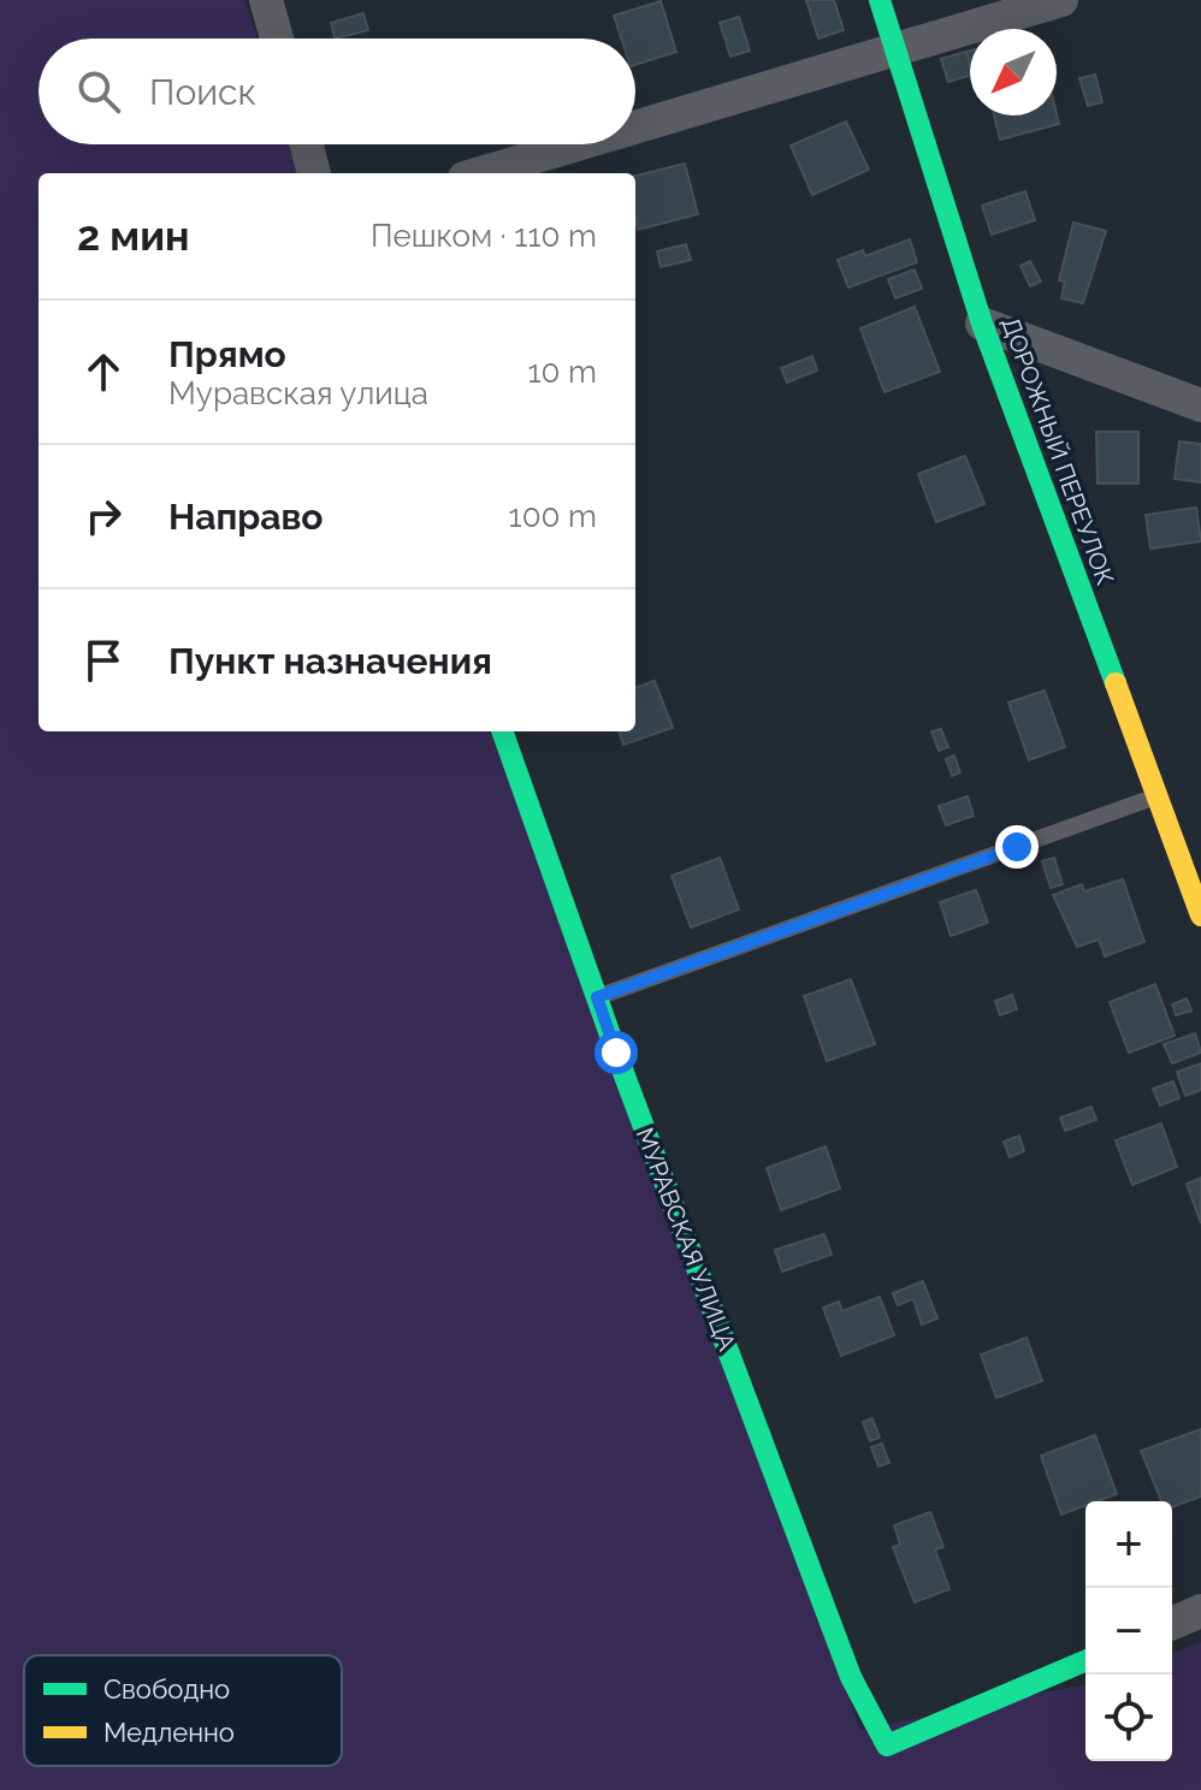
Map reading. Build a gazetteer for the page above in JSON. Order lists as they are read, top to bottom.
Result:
{
  "streets": {
    "street": ["ДОРОЖНЫЙ ПЕРЕУЛОК", "МУРАВСКАЯ УЛИЦА"]
  },
  "legend": ["Свободно", "Медленно"],
  "north": "bottom left",
  "page": {
    "search": "Поиск",
    "heading": ["2 мин", "Пешком · 110 m"],
    "list": [
      ["Прямо", "Муравская улица", "10 m"],
      ["Направо", "100 m"],
      "Пункт назначения"
    ],
    "map_buttons": ["+", "−"]
  }
}
